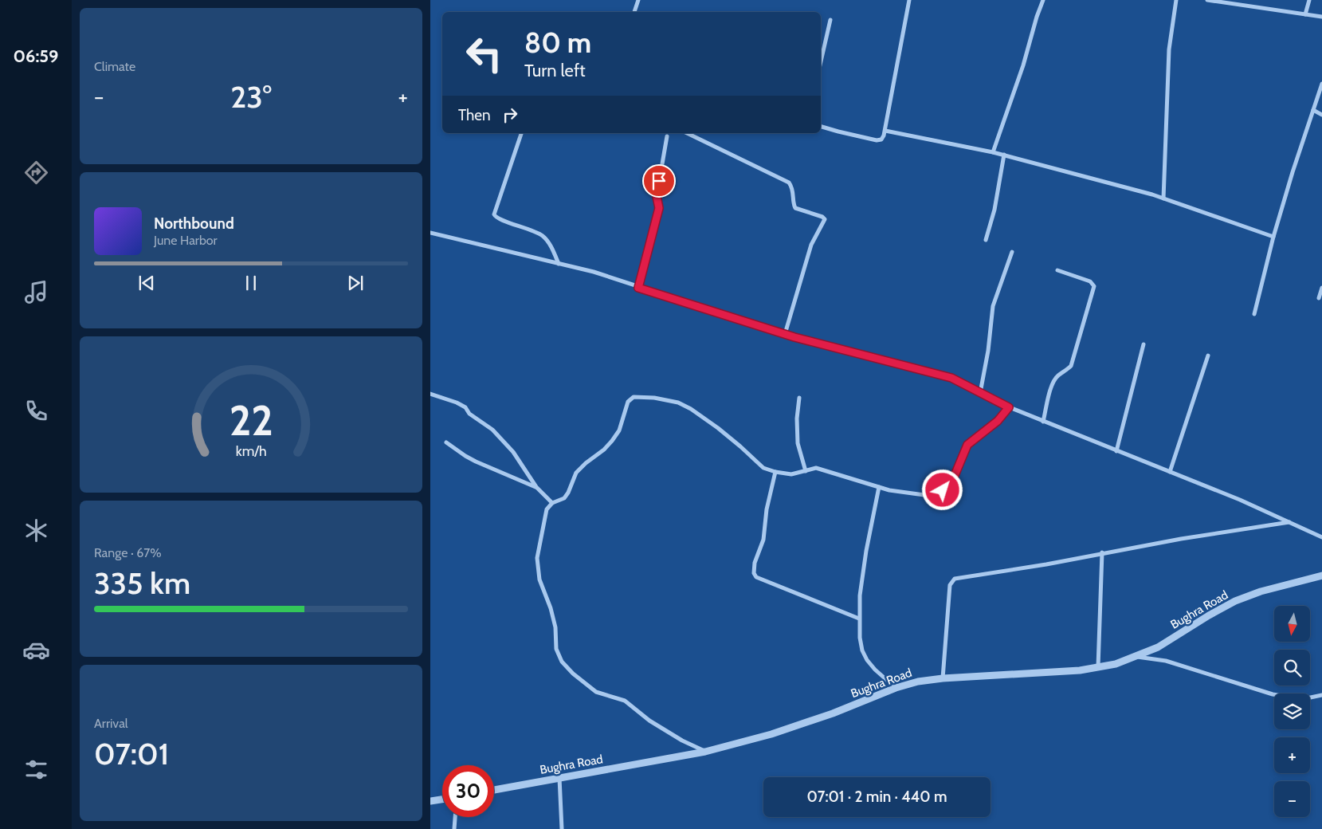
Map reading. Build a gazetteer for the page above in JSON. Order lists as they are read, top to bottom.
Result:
{
  "streets": {
    "street": ["Bughra Road"]
  },
  "north": "bottom",
  "page": {
    "tabs": "06:59",
    "tile": [
      "Climate",
      ["Range · 67%", "335 km"],
      ["Arrival", "07:01"]
    ],
    "turn": ["80 m", "Turn left"],
    "heat": ["−", "23°", "+"],
    "then": "Then",
    "song": ["Northbound", "June Harbor"],
    "map_buttons": ["+", "−"],
    "limit": "30",
    "trip": "07:01 · 2 min · 440 m",
    "gauge": ["22", "km/h"]
  }
}
